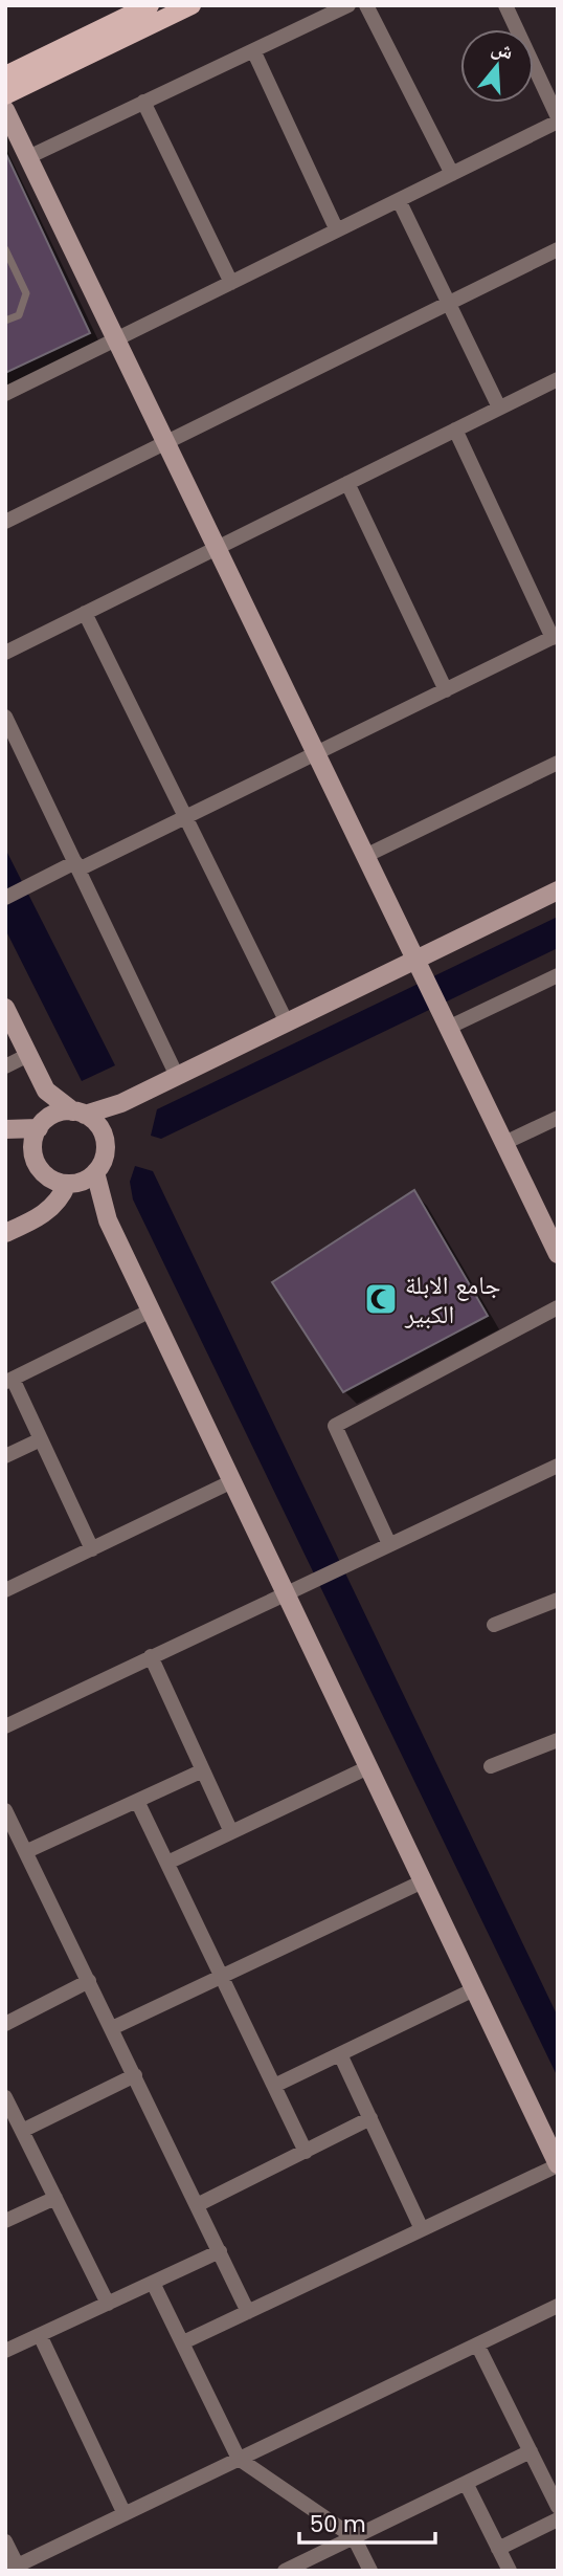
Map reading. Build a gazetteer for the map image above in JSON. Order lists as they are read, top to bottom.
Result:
{
  "places": {
    "mosque": ["جامع الابلة الكبير"]
  },
  "scale_bar": "50 m",
  "north": "top"
}
